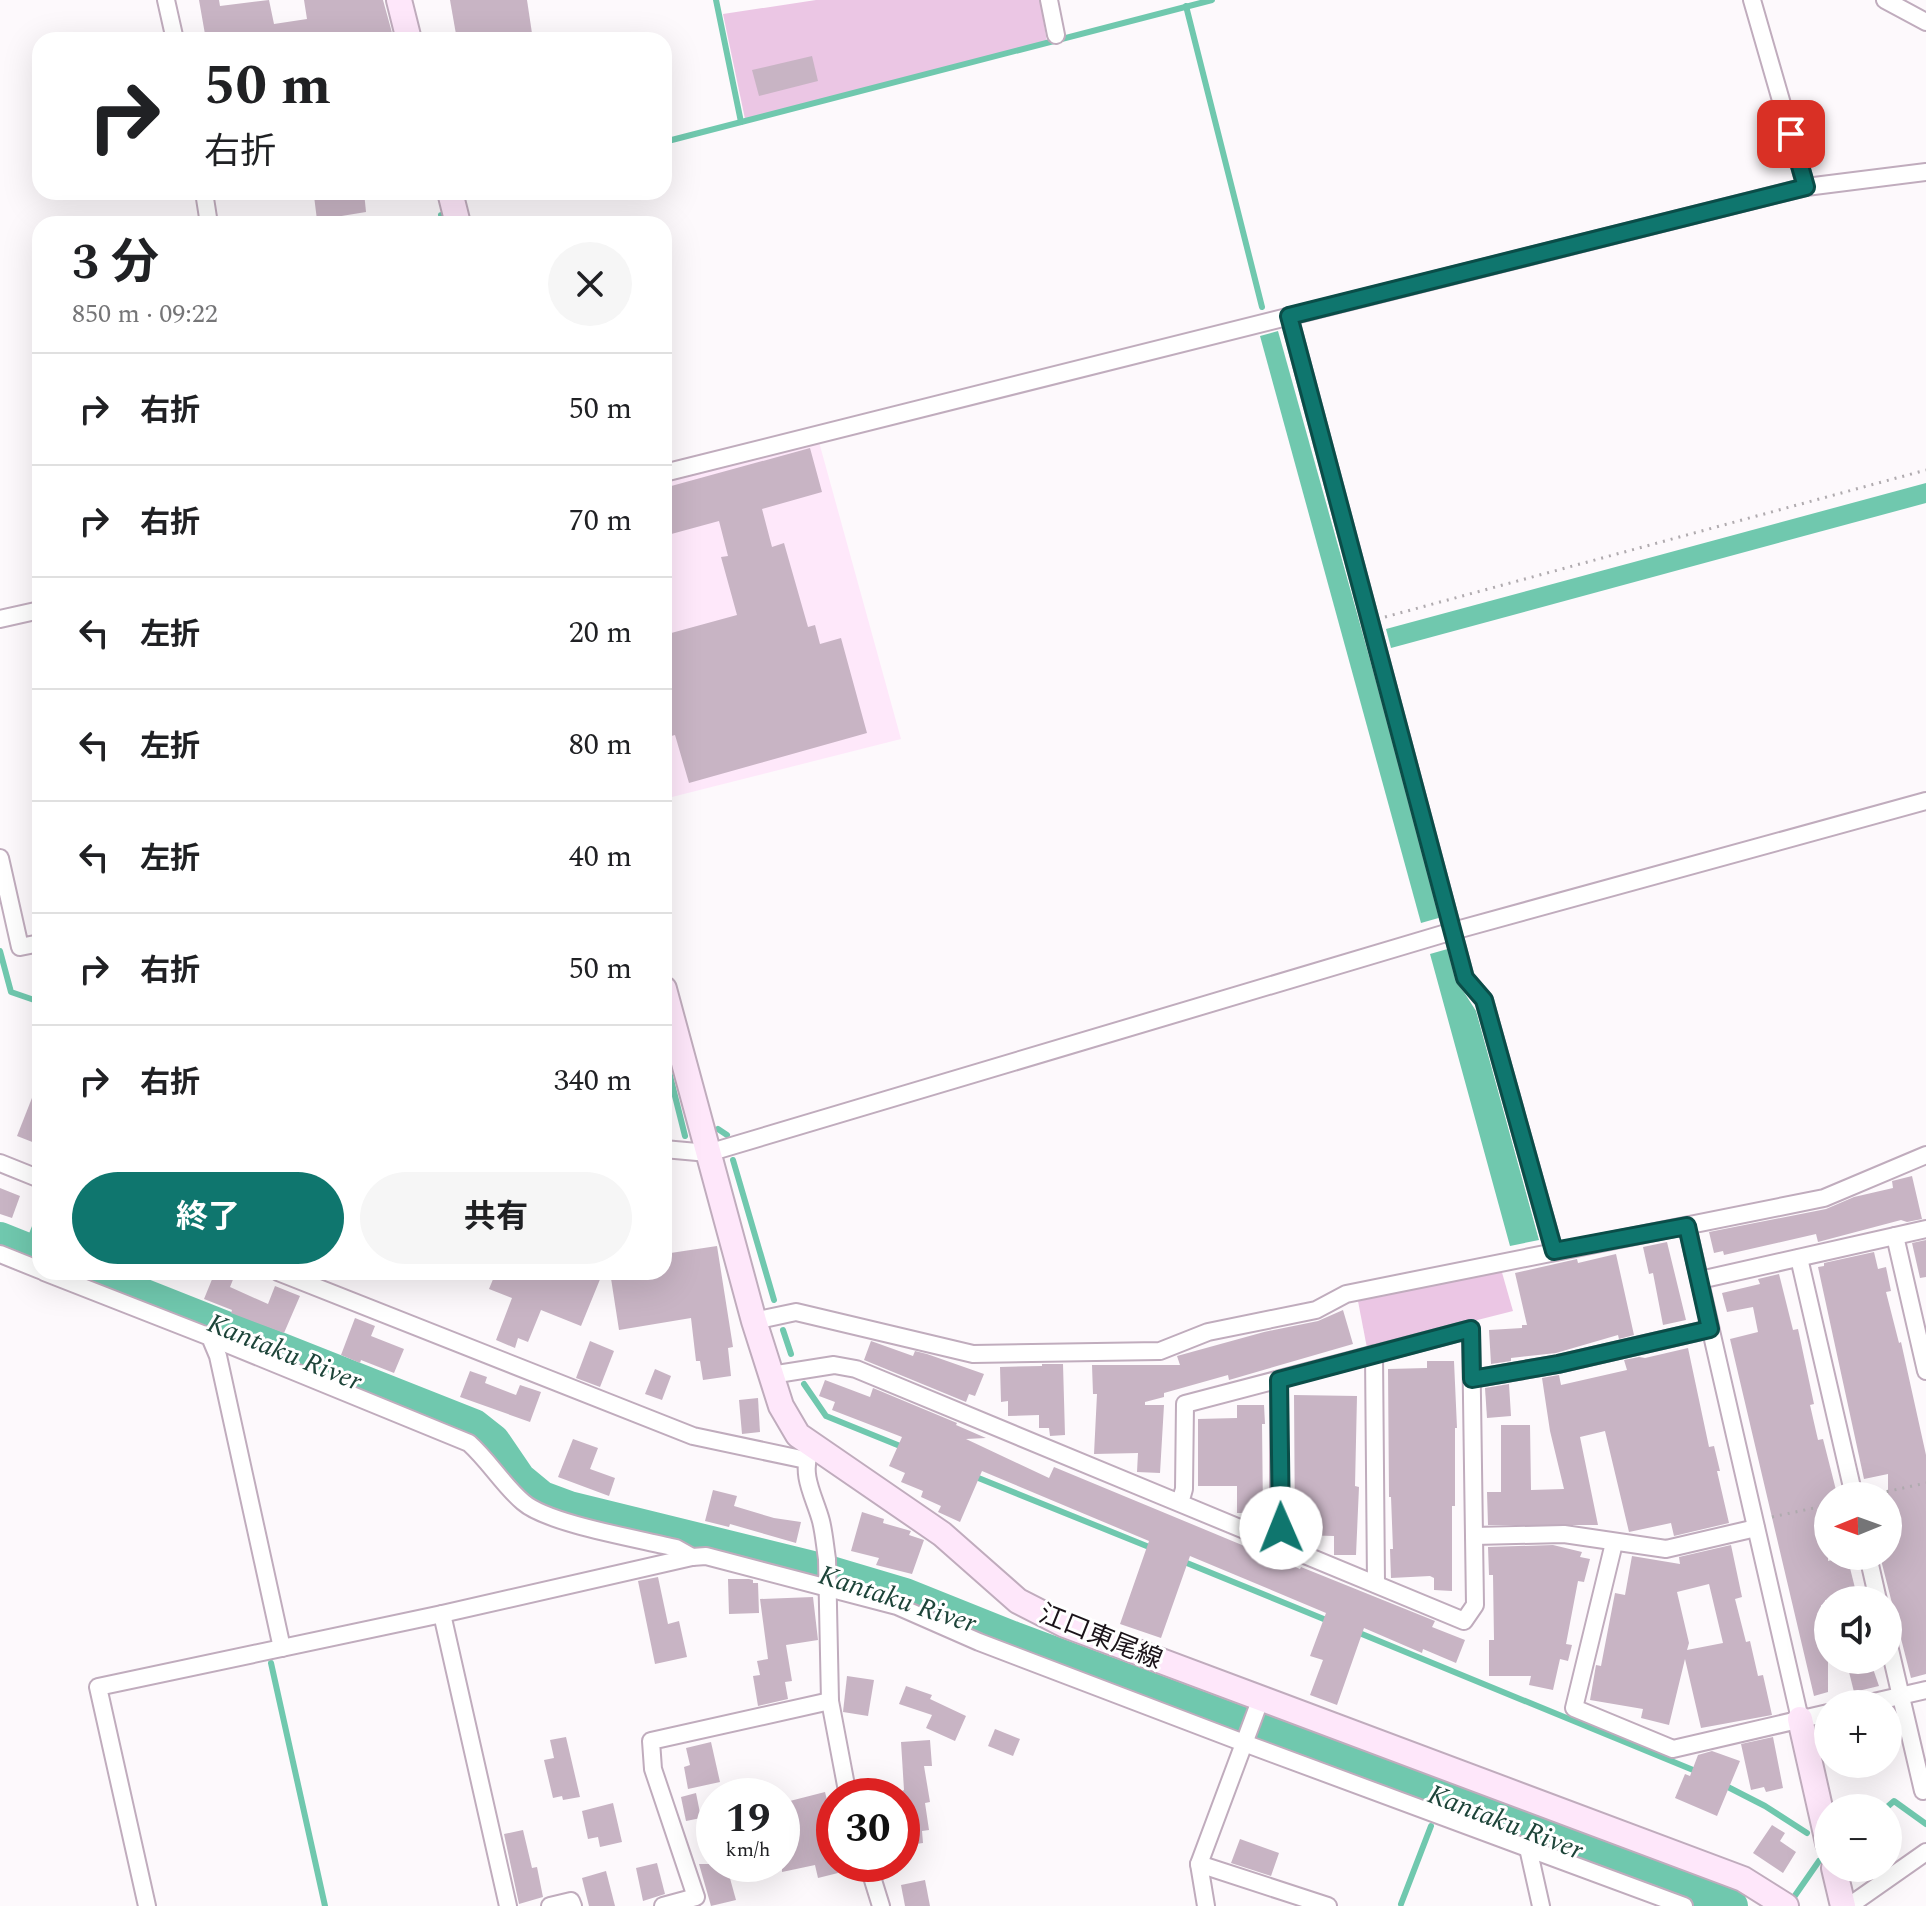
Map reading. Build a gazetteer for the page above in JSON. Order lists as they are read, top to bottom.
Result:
{
  "streets": {
    "main road": ["江口東尾線"]
  },
  "water": ["Kantaku River"],
  "north": "left",
  "page": {
    "turn": ["50 m", "右折"],
    "heading": ["3 分", "850 m · 09:22"],
    "list": [
      {
        "name": "右折",
        "value": "50 m"
      },
      {
        "name": "右折",
        "value": "70 m"
      },
      {
        "name": "左折",
        "value": "20 m"
      },
      {
        "name": "左折",
        "value": "80 m"
      },
      {
        "name": "左折",
        "value": "40 m"
      },
      {
        "name": "右折",
        "value": "50 m"
      },
      {
        "name": "右折",
        "value": "340 m"
      }
    ],
    "buttons": ["終了", "共有"],
    "map_buttons": ["+", "−"],
    "speed": "19 km/h",
    "limit": "30"
  }
}
